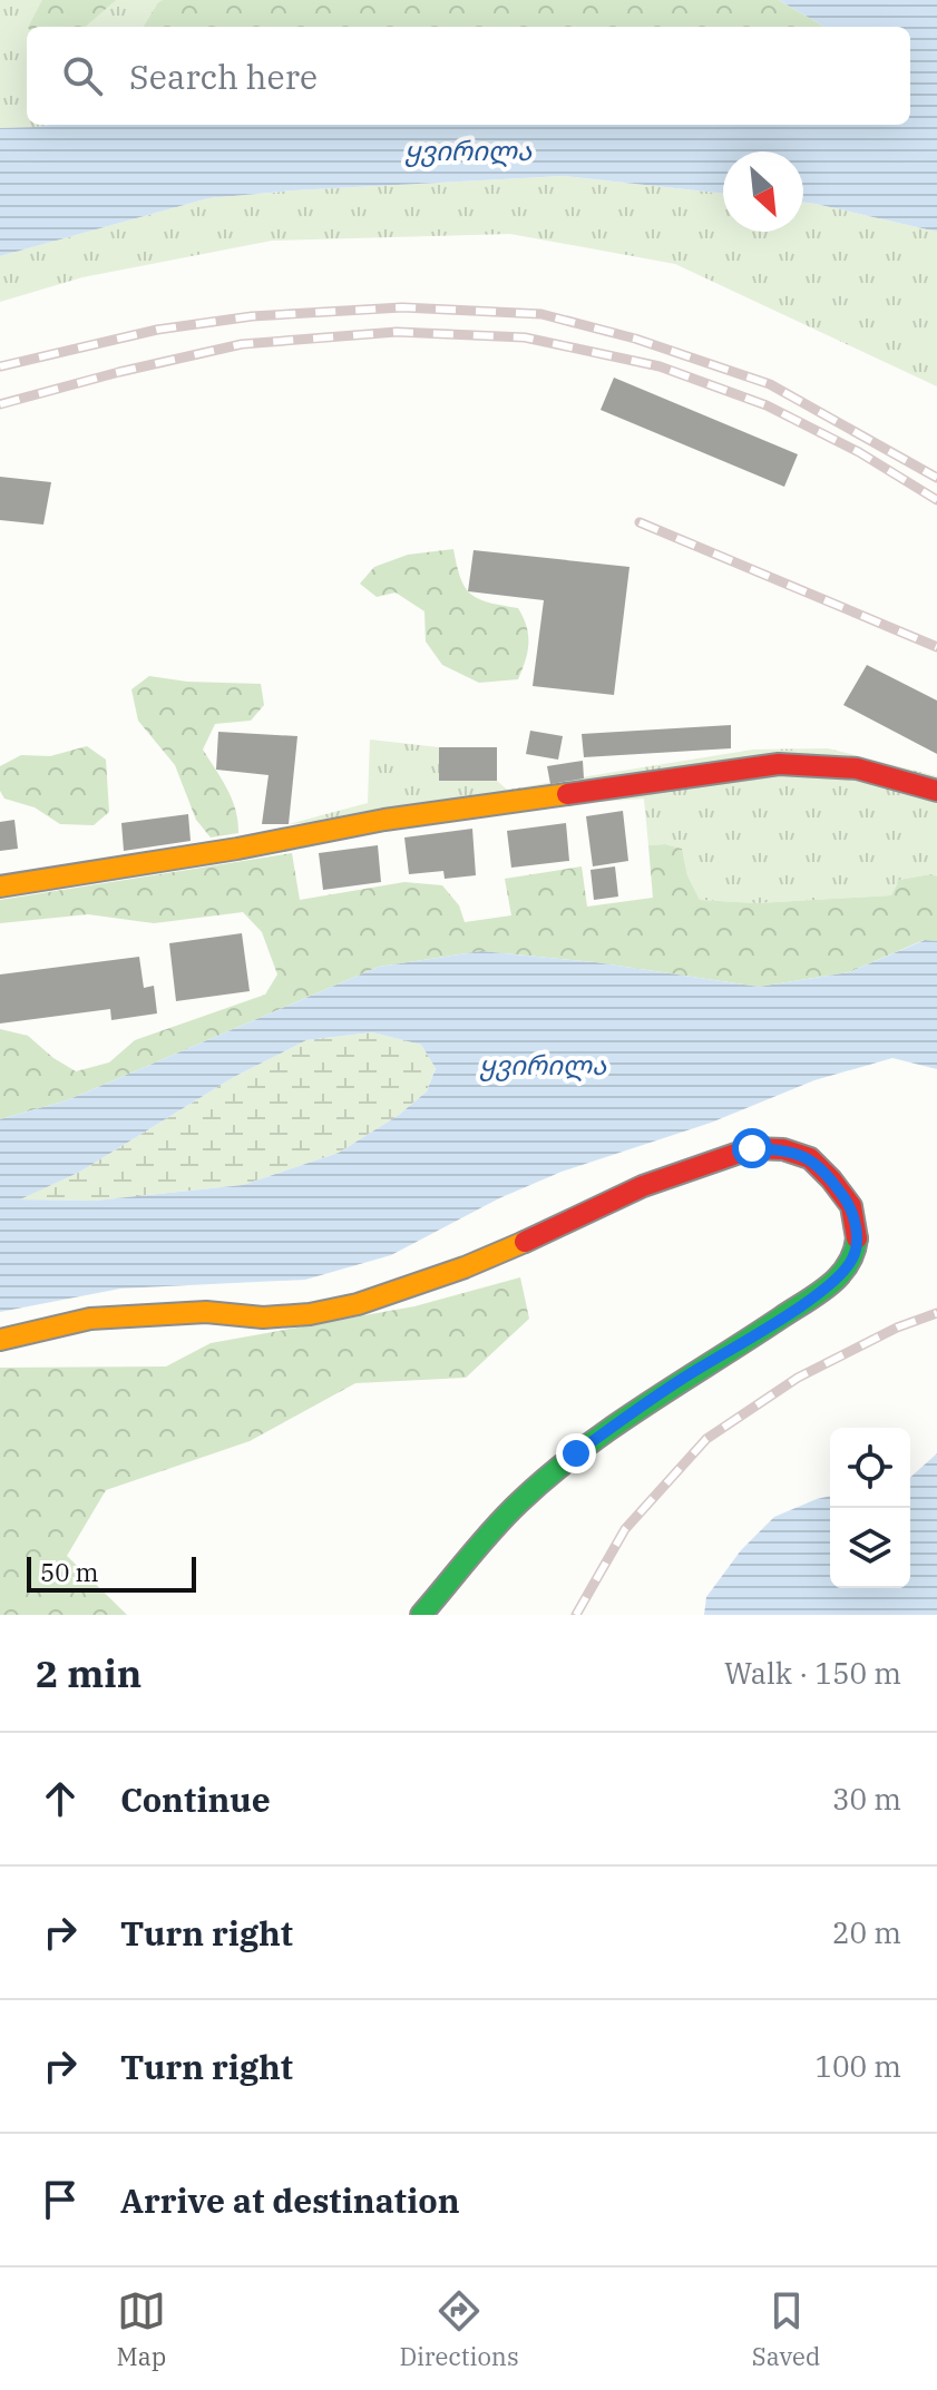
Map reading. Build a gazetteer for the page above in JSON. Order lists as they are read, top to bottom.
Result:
{
  "water": ["ყვირილა"],
  "scale_bar": "50 m",
  "north": "bottom right",
  "page": {
    "search": "Search here",
    "scale": "50 m",
    "heading": ["2 min", "Walk · 150 m"],
    "list": [
      ["Continue", "30 m"],
      ["Turn right", "20 m"],
      ["Turn right", "100 m"],
      "Arrive at destination"
    ],
    "nav": ["Map", "Directions", "Saved"]
  }
}
